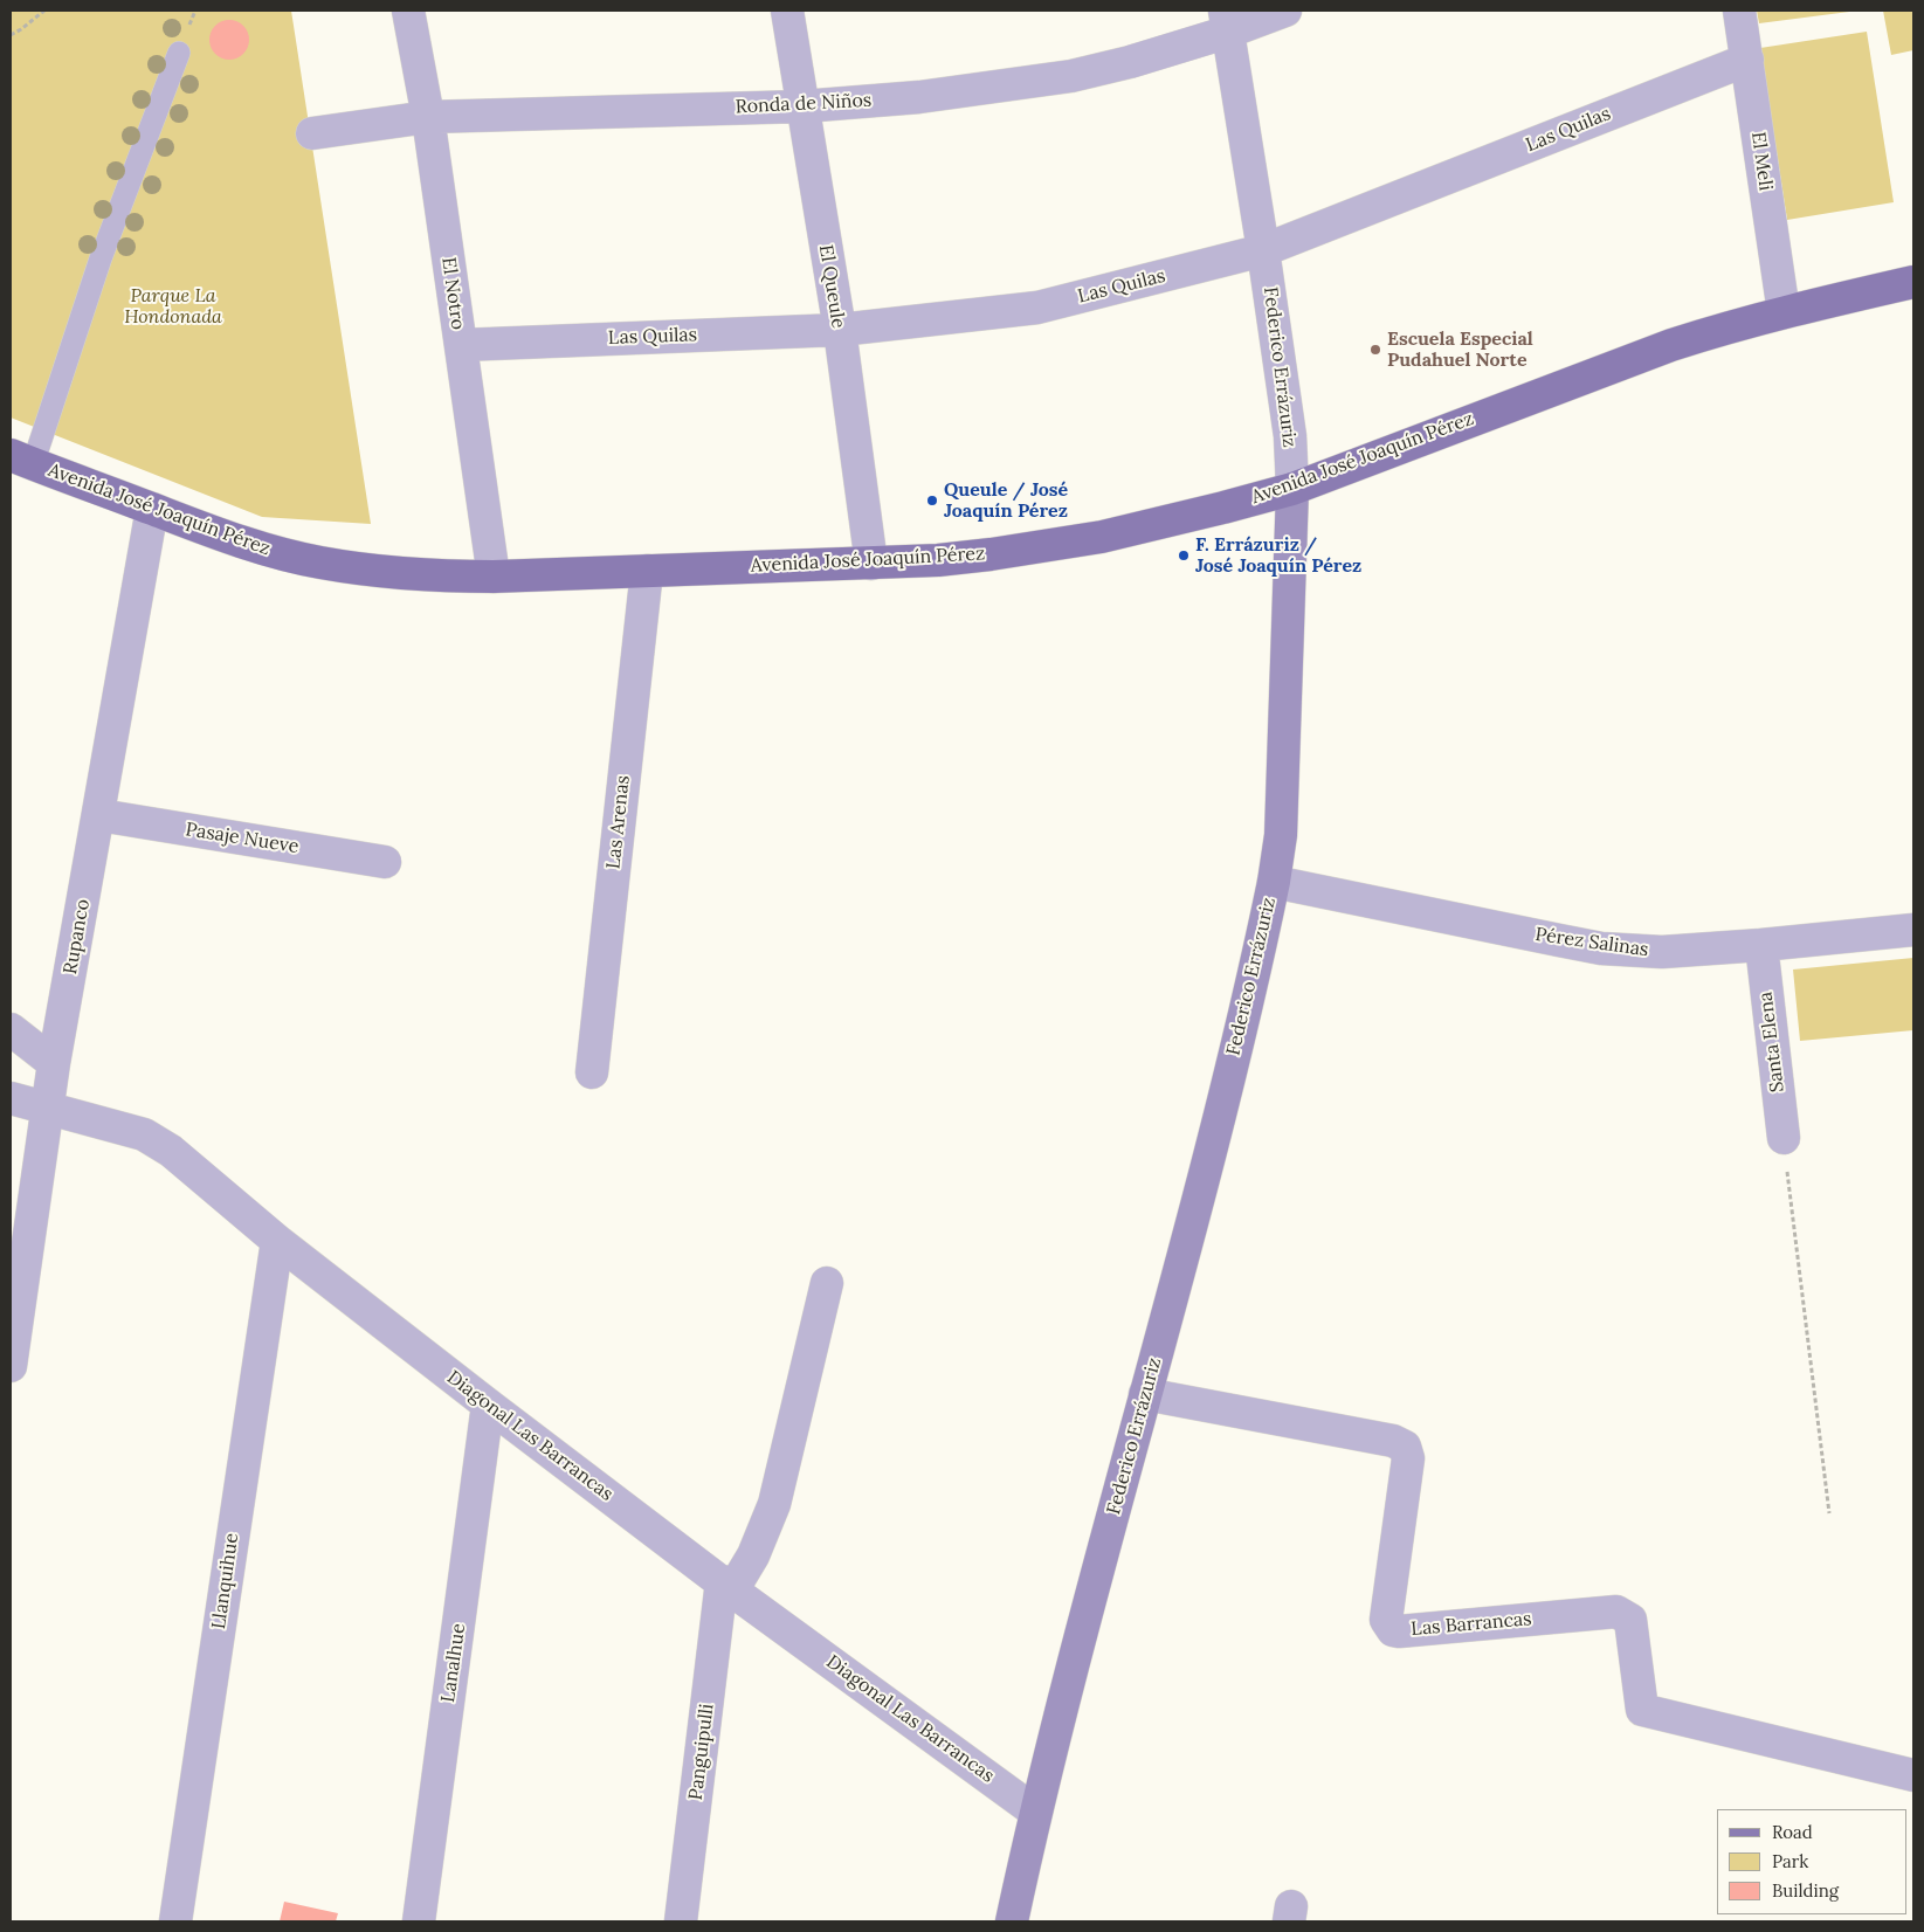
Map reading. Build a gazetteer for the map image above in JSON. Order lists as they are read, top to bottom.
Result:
{
  "streets": {
    "main road": ["Avenida José Joaquín Pérez"],
    "street": [
      "Ronda de Niños",
      "Las Quilas",
      "El Meli",
      "El Queule",
      "El Notro",
      "Federico Errázuriz",
      "Las Arenas",
      "Pasaje Nueve",
      "Rupanco",
      "Pérez Salinas",
      "Santa Elena",
      "Diagonal Las Barrancas",
      "Llanquihue",
      "Las Barrancas",
      "Lanalhue",
      "Panguipulli"
    ]
  },
  "crossings": [
    ["Ronda de Niños", "El Queule"],
    ["Ronda de Niños", "El Notro"],
    ["Ronda de Niños", "Federico Errázuriz"],
    ["Las Quilas", "El Meli"],
    ["Las Quilas", "El Queule"],
    ["Las Quilas", "El Notro"],
    ["Las Quilas", "Federico Errázuriz"],
    ["El Meli", "Avenida José Joaquín Pérez"],
    ["El Queule", "Avenida José Joaquín Pérez"],
    ["El Notro", "Avenida José Joaquín Pérez"],
    ["Federico Errázuriz", "Avenida José Joaquín Pérez"],
    ["Federico Errázuriz", "Pérez Salinas"],
    ["Federico Errázuriz", "Diagonal Las Barrancas"],
    ["Federico Errázuriz", "Las Barrancas"],
    ["Avenida José Joaquín Pérez", "Las Arenas"],
    ["Avenida José Joaquín Pérez", "Rupanco"],
    ["Pasaje Nueve", "Rupanco"],
    ["Rupanco", "Diagonal Las Barrancas"],
    ["Pérez Salinas", "Santa Elena"],
    ["Diagonal Las Barrancas", "Llanquihue"],
    ["Diagonal Las Barrancas", "Lanalhue"],
    ["Diagonal Las Barrancas", "Panguipulli"]
  ],
  "parks": ["Parque La Hondonada"],
  "places": ["Escuela Especial Pudahuel Norte", "Queule / José Joaquín Pérez", "F. Errázuriz / José Joaquín Pérez"],
  "legend": ["Road", "Park", "Building"]
}
